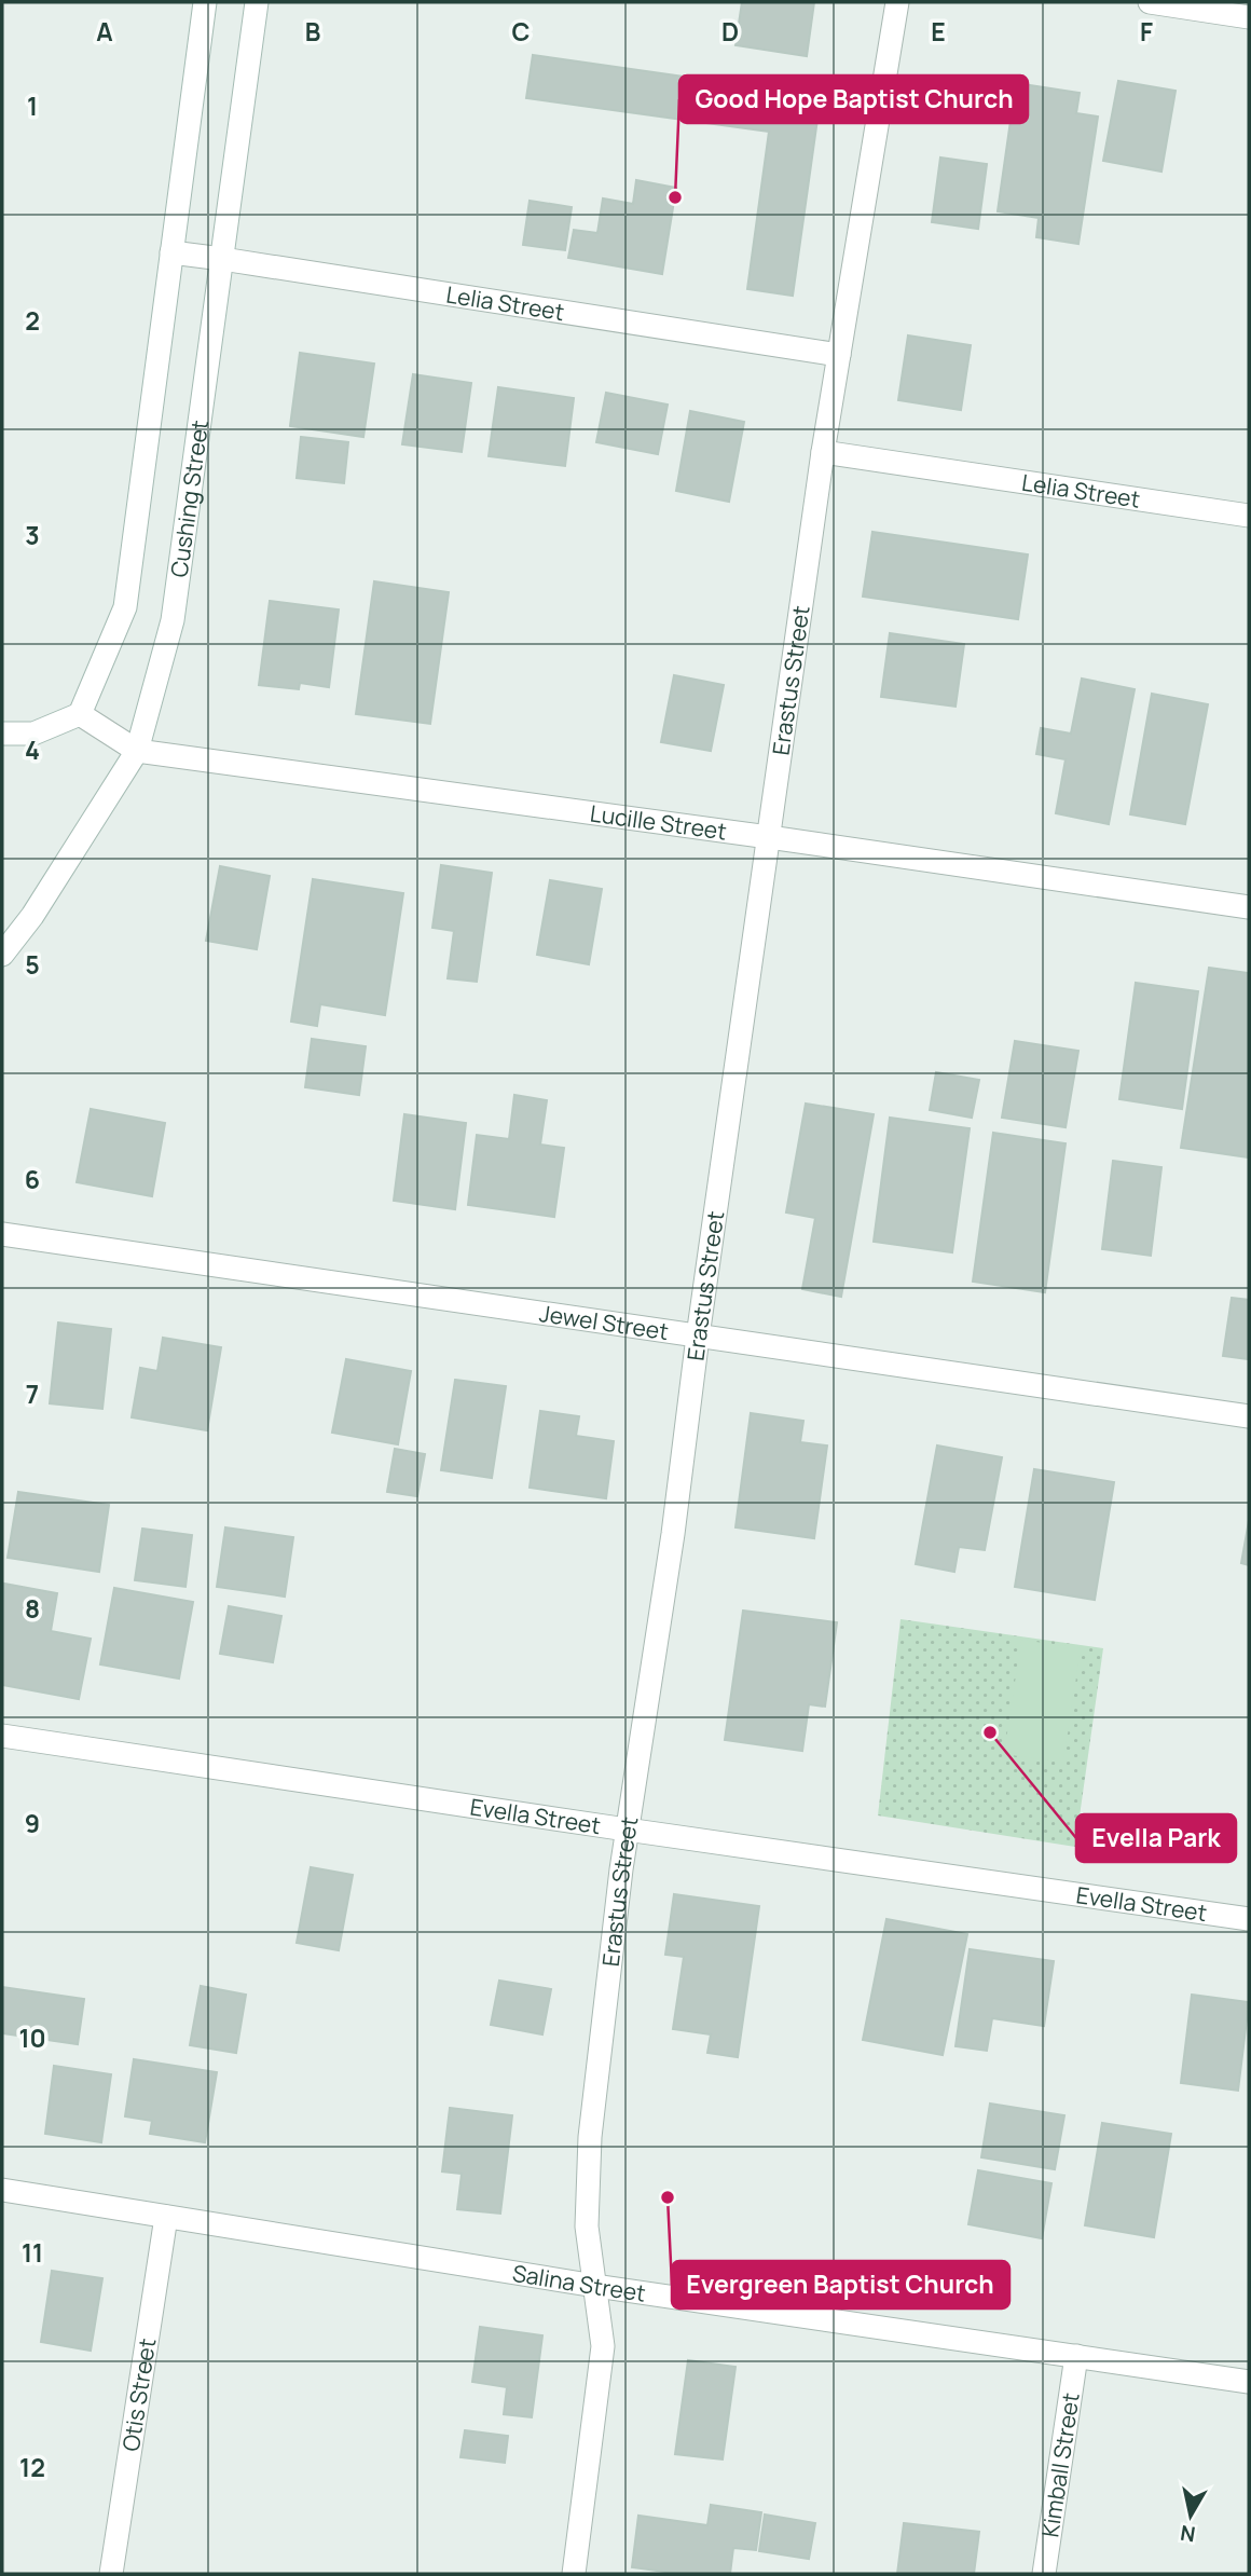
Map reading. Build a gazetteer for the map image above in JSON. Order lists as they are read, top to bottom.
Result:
{
  "streets": {
    "street": [
      "Lelia Street",
      "Cushing Street",
      "Erastus Street",
      "Lucille Street",
      "Jewel Street",
      "Evella Street",
      "Salina Street",
      "Otis Street",
      "Kimball Street"
    ]
  },
  "crossings": [
    ["Lelia Street", "Cushing Street"],
    ["Lelia Street", "Erastus Street"],
    ["Cushing Street", "Lucille Street"],
    ["Erastus Street", "Lucille Street"],
    ["Erastus Street", "Jewel Street"],
    ["Erastus Street", "Evella Street"],
    ["Erastus Street", "Salina Street"],
    ["Salina Street", "Otis Street"],
    ["Salina Street", "Kimball Street"]
  ],
  "places": ["Good Hope Baptist Church", "Evella Park", "Evergreen Baptist Church"],
  "north": "bottom",
  "grid": {
    "columns": [
      "A",
      "B",
      "C",
      "D",
      "E",
      "F"
    ],
    "rows": [
      "1",
      "2",
      "3",
      "4",
      "5",
      "6",
      "7",
      "8",
      "9",
      "10",
      "11",
      "12"
    ]
  }
}
